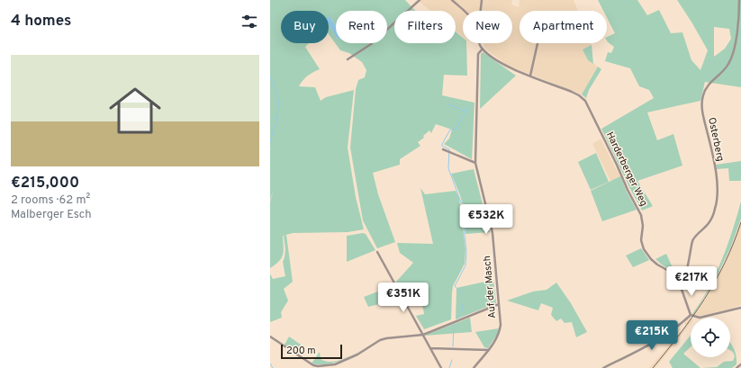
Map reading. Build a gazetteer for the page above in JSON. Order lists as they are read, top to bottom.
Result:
{
  "streets": {
    "street": ["Osterberg", "Harderberger Weg", "Auf der Masch"]
  },
  "crossings": [
    ["Osterberg", "Harderberger Weg"],
    ["Harderberger Weg", "Auf der Masch"]
  ],
  "scale_bar": "200 m",
  "page": {
    "heading": "4 homes",
    "chip": [
      "Buy",
      "Rent",
      "Filters",
      "New",
      "Apartment"
    ],
    "list": [
      {
        "name": "€215,000",
        "note": "2 rooms · 62 m² · Malberger Esch"
      }
    ],
    "price": [
      "€532K",
      "€217K",
      "€351K",
      "€215K"
    ],
    "scale": "200 m"
  }
}
